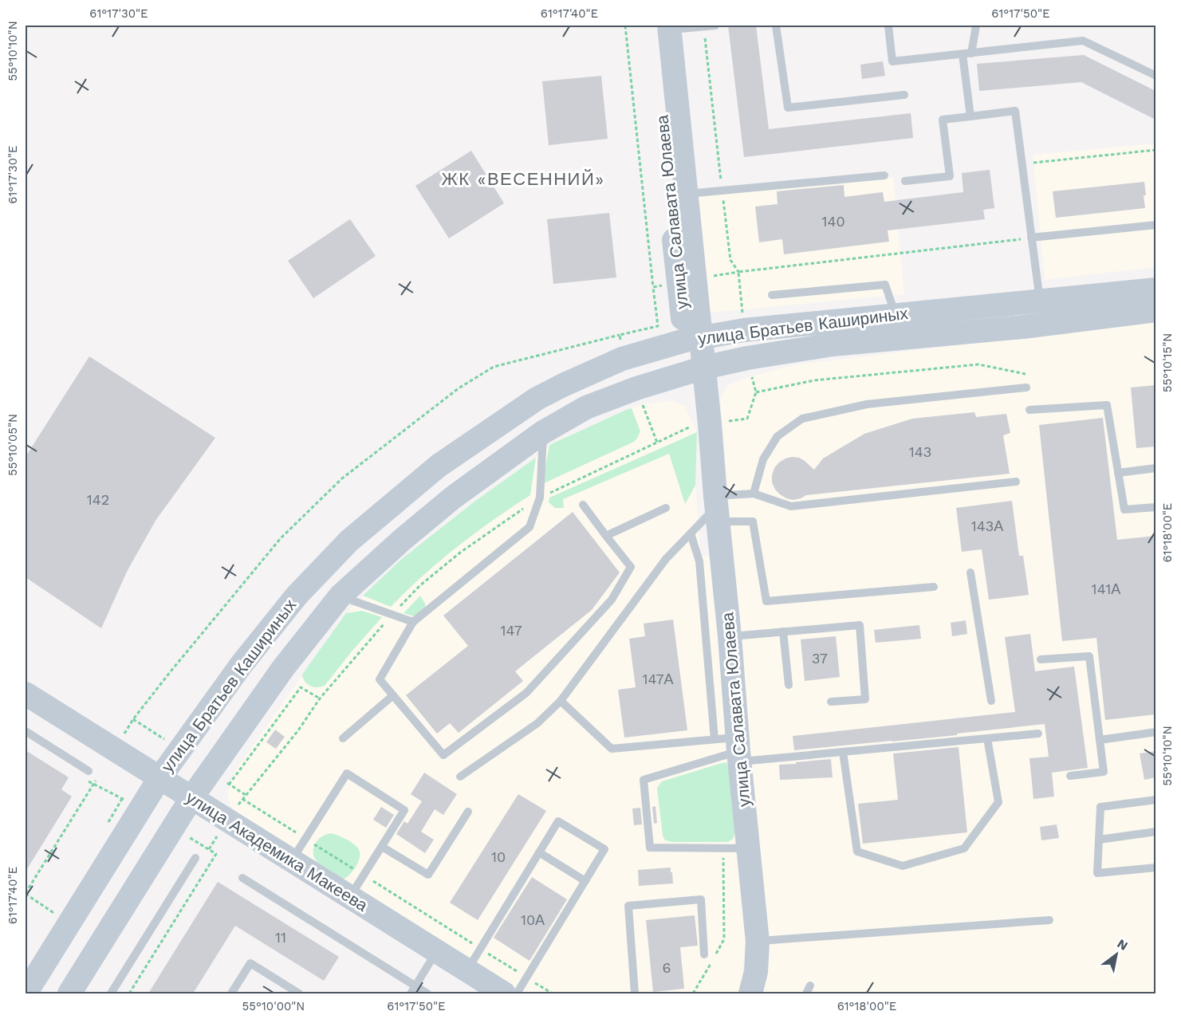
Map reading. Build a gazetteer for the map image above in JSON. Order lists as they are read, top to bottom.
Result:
{
  "streets": {
    "main road": ["улица Салавата Юлаева", "улица Братьев Кашириных", "улица Академика Макеева"]
  },
  "crossings": [
    ["улица Салавата Юлаева", "улица Братьев Кашириных"],
    ["улица Братьев Кашириных", "улица Академика Макеева"]
  ],
  "districts": ["ЖК «ВЕСЕННИЙ»"],
  "house_numbers": [
    "140",
    "143",
    "142",
    "143А",
    "141А",
    "147",
    "37",
    "147А",
    "10",
    "10А",
    "11",
    "6"
  ],
  "north": "top right",
  "coordinates": [
    "61°17'30\"E",
    "61°17'40\"E",
    "61°17'50\"E",
    "55°10'10\"N",
    "55°10'15\"N",
    "55°10'05\"N",
    "61°18'00\"E",
    "55°10'00\"N"
  ]
}
